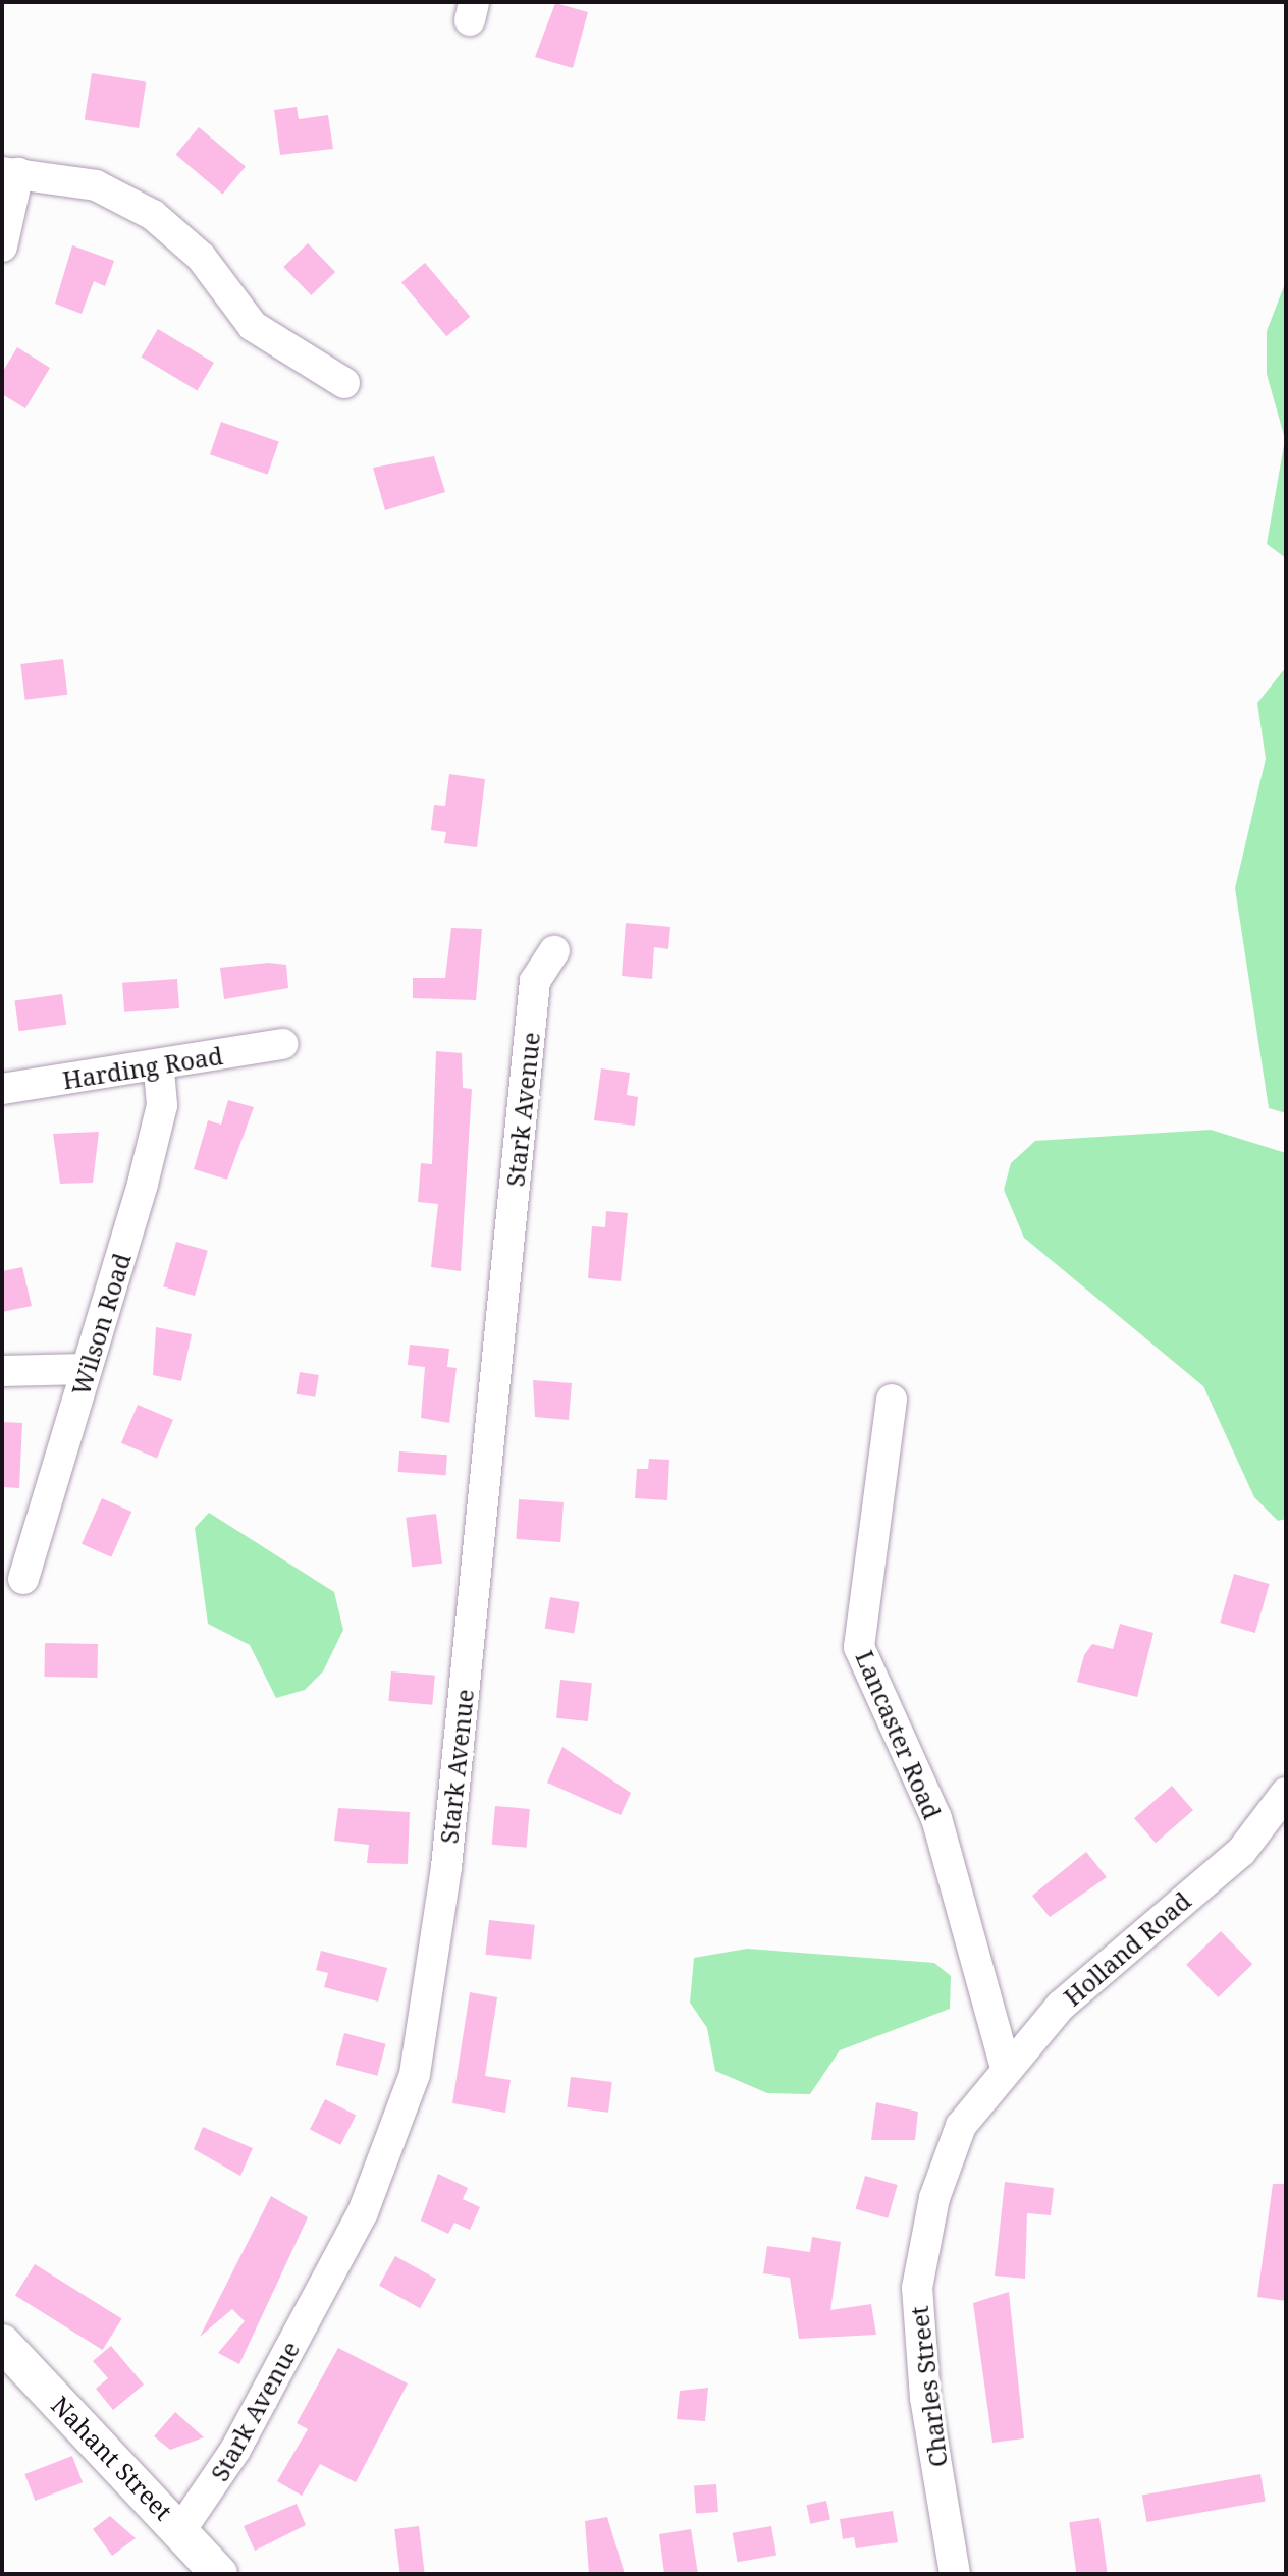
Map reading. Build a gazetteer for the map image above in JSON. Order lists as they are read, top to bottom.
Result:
{
  "streets": {
    "main road": ["Nahant Street"],
    "street": [
      "Harding Road",
      "Stark Avenue",
      "Wilson Road",
      "Lancaster Road",
      "Holland Road",
      "Charles Street"
    ]
  },
  "crossings": [
    ["Harding Road", "Wilson Road"],
    ["Stark Avenue", "Nahant Street"],
    ["Lancaster Road", "Holland Road"],
    ["Holland Road", "Charles Street"]
  ]
}
